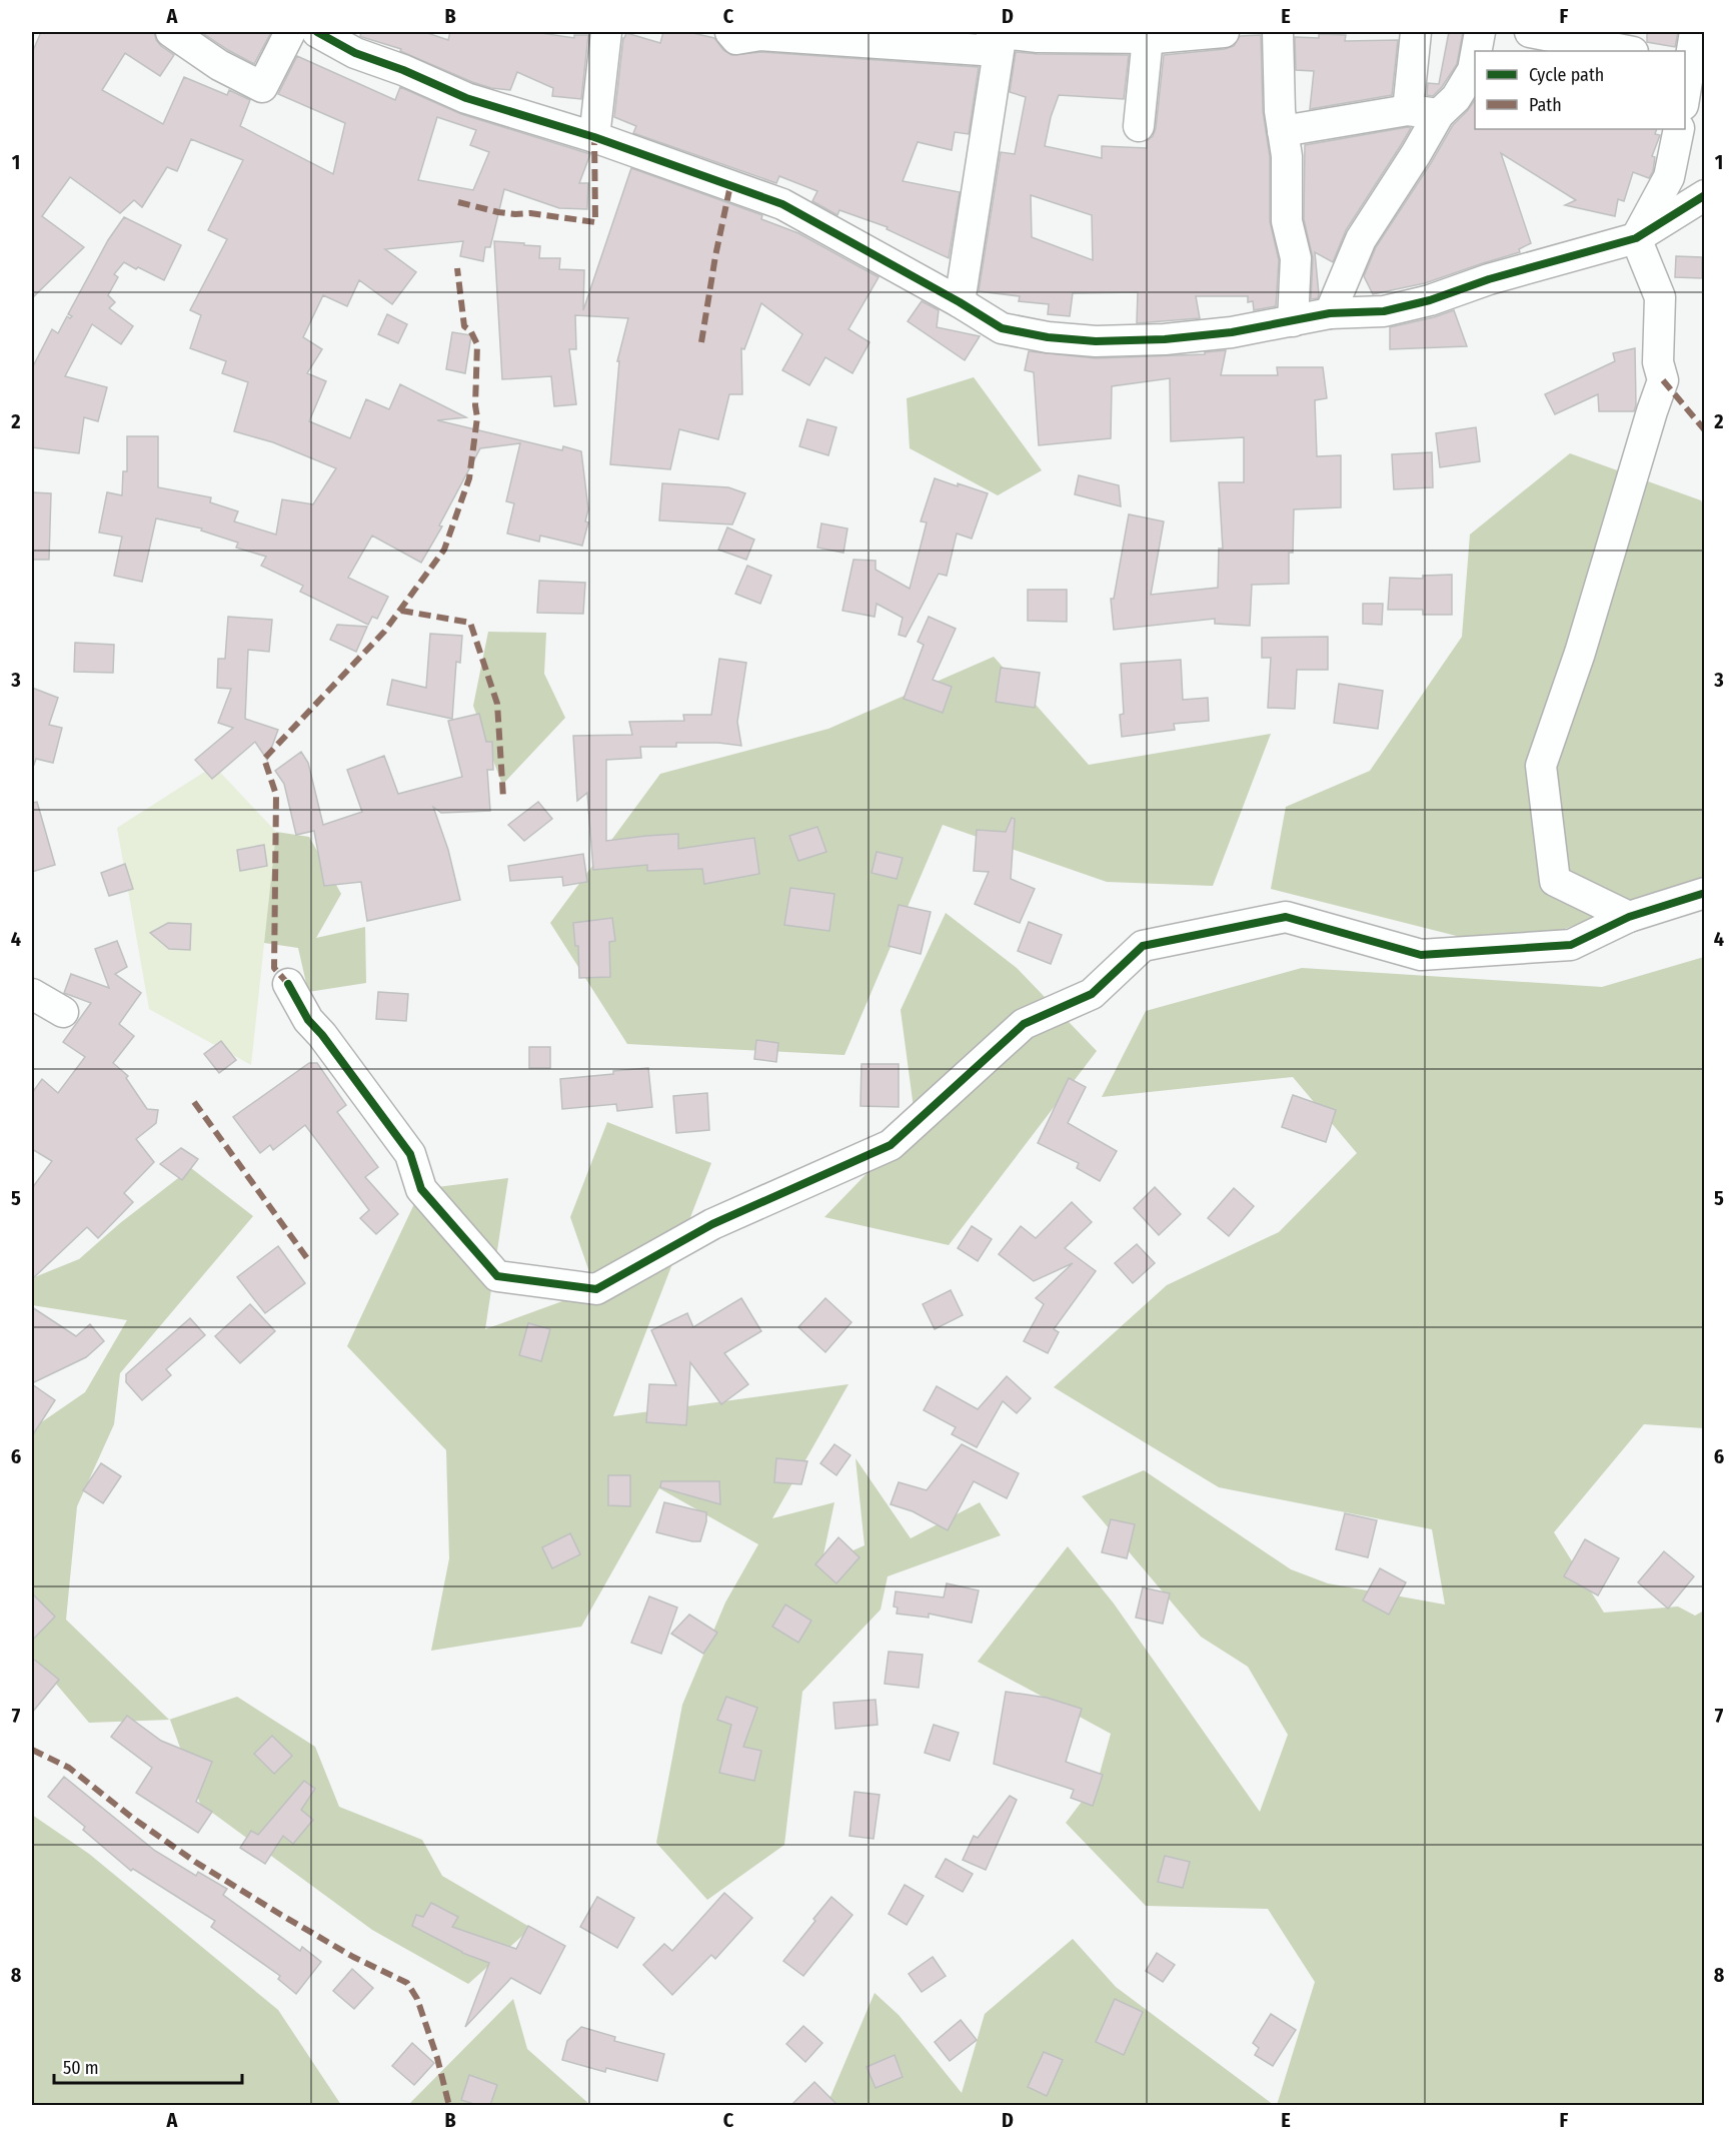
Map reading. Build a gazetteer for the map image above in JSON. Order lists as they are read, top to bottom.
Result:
{
  "legend": ["Cycle path", "Path"],
  "scale_bar": "50 m",
  "grid": {
    "columns": [
      "A",
      "B",
      "C",
      "D",
      "E",
      "F"
    ],
    "rows": [
      "1",
      "2",
      "3",
      "4",
      "5",
      "6",
      "7",
      "8"
    ]
  }
}
